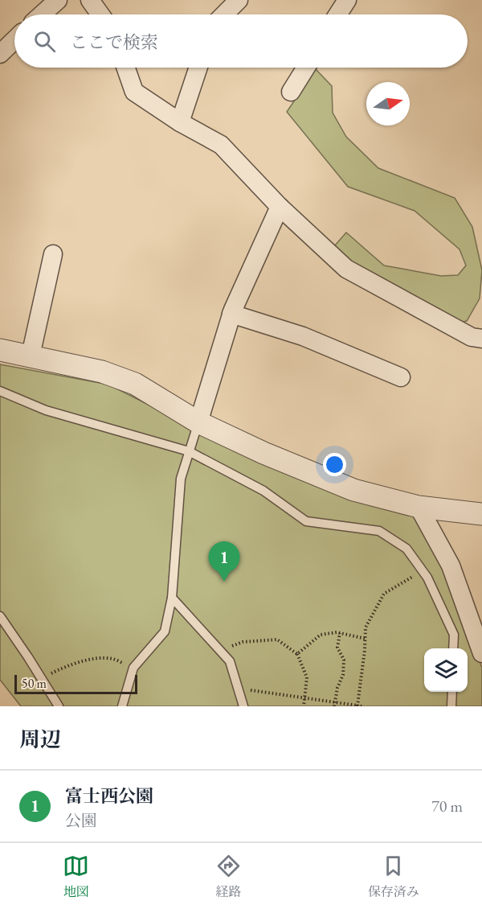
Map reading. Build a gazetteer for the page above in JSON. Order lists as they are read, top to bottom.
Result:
{
  "scale_bar": "50 m",
  "north": "right",
  "page": {
    "search": "ここで検索",
    "pins": "1",
    "scale": "50 m",
    "heading": "周辺",
    "list": [
      {
        "mark": "1",
        "name": "富士西公園",
        "note": "公園",
        "value": "70 m"
      }
    ],
    "nav": ["地図", "経路", "保存済み"]
  }
}
